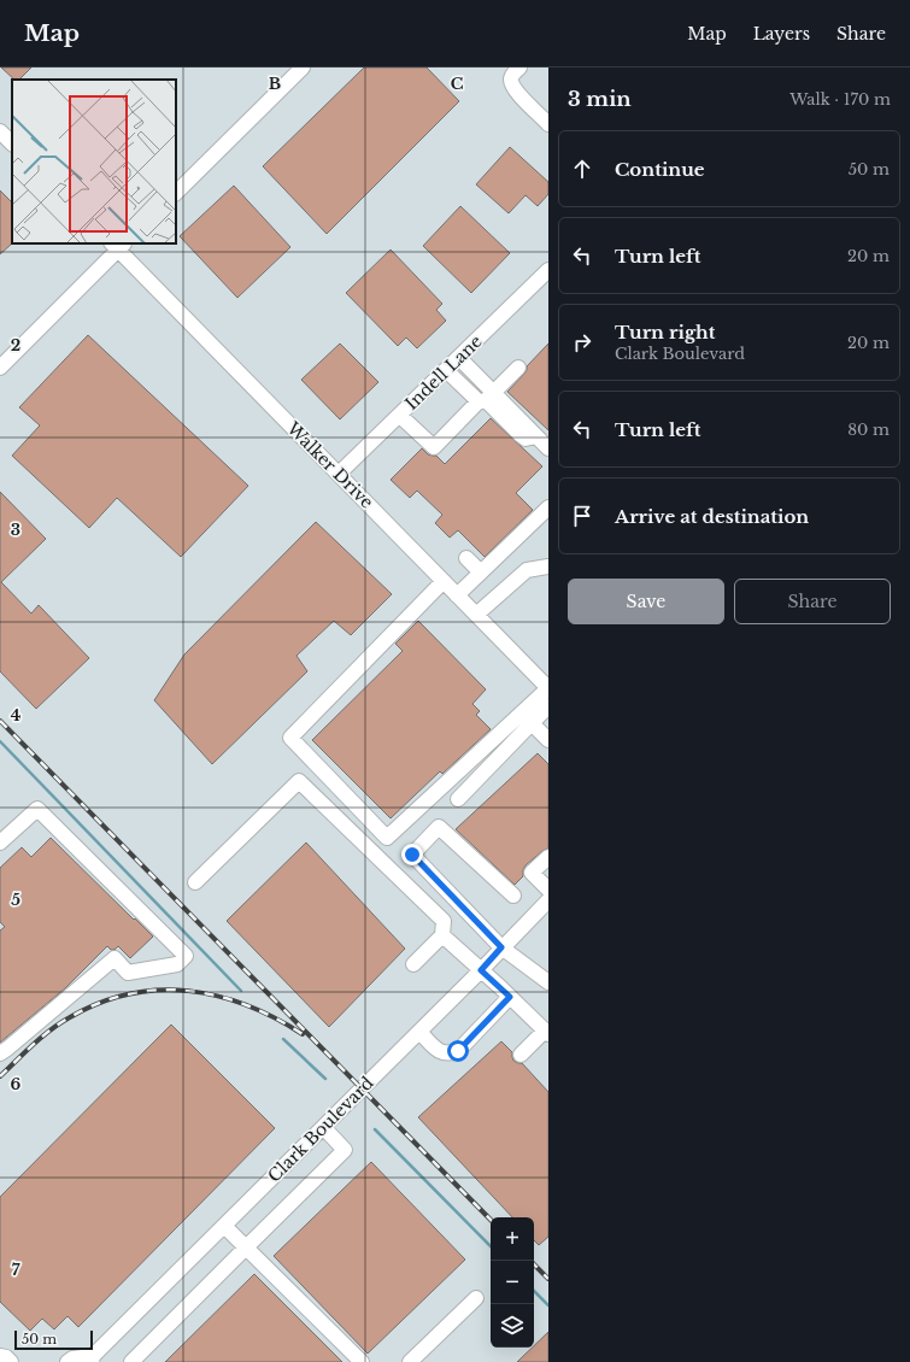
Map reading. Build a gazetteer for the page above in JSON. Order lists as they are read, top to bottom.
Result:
{
  "streets": {
    "street": ["Indell Lane", "Walker Drive", "Clark Boulevard"]
  },
  "crossings": [
    ["Indell Lane", "Walker Drive"]
  ],
  "scale_bar": "50 m",
  "page": {
    "header": "Map",
    "nav": ["Map", "Layers", "Share"],
    "heading": ["3 min", "Walk · 170 m"],
    "list": [
      ["Continue", "50 m"],
      ["Turn left", "20 m"],
      ["Turn right", "Clark Boulevard", "20 m"],
      ["Turn left", "80 m"],
      "Arrive at destination"
    ],
    "buttons": ["Save", "Share"],
    "map_buttons": ["+", "−"],
    "scale": "50 m"
  },
  "grid": {
    "columns": ["B", "C"],
    "rows": [
      "2",
      "3",
      "4",
      "5",
      "6",
      "7"
    ]
  }
}
